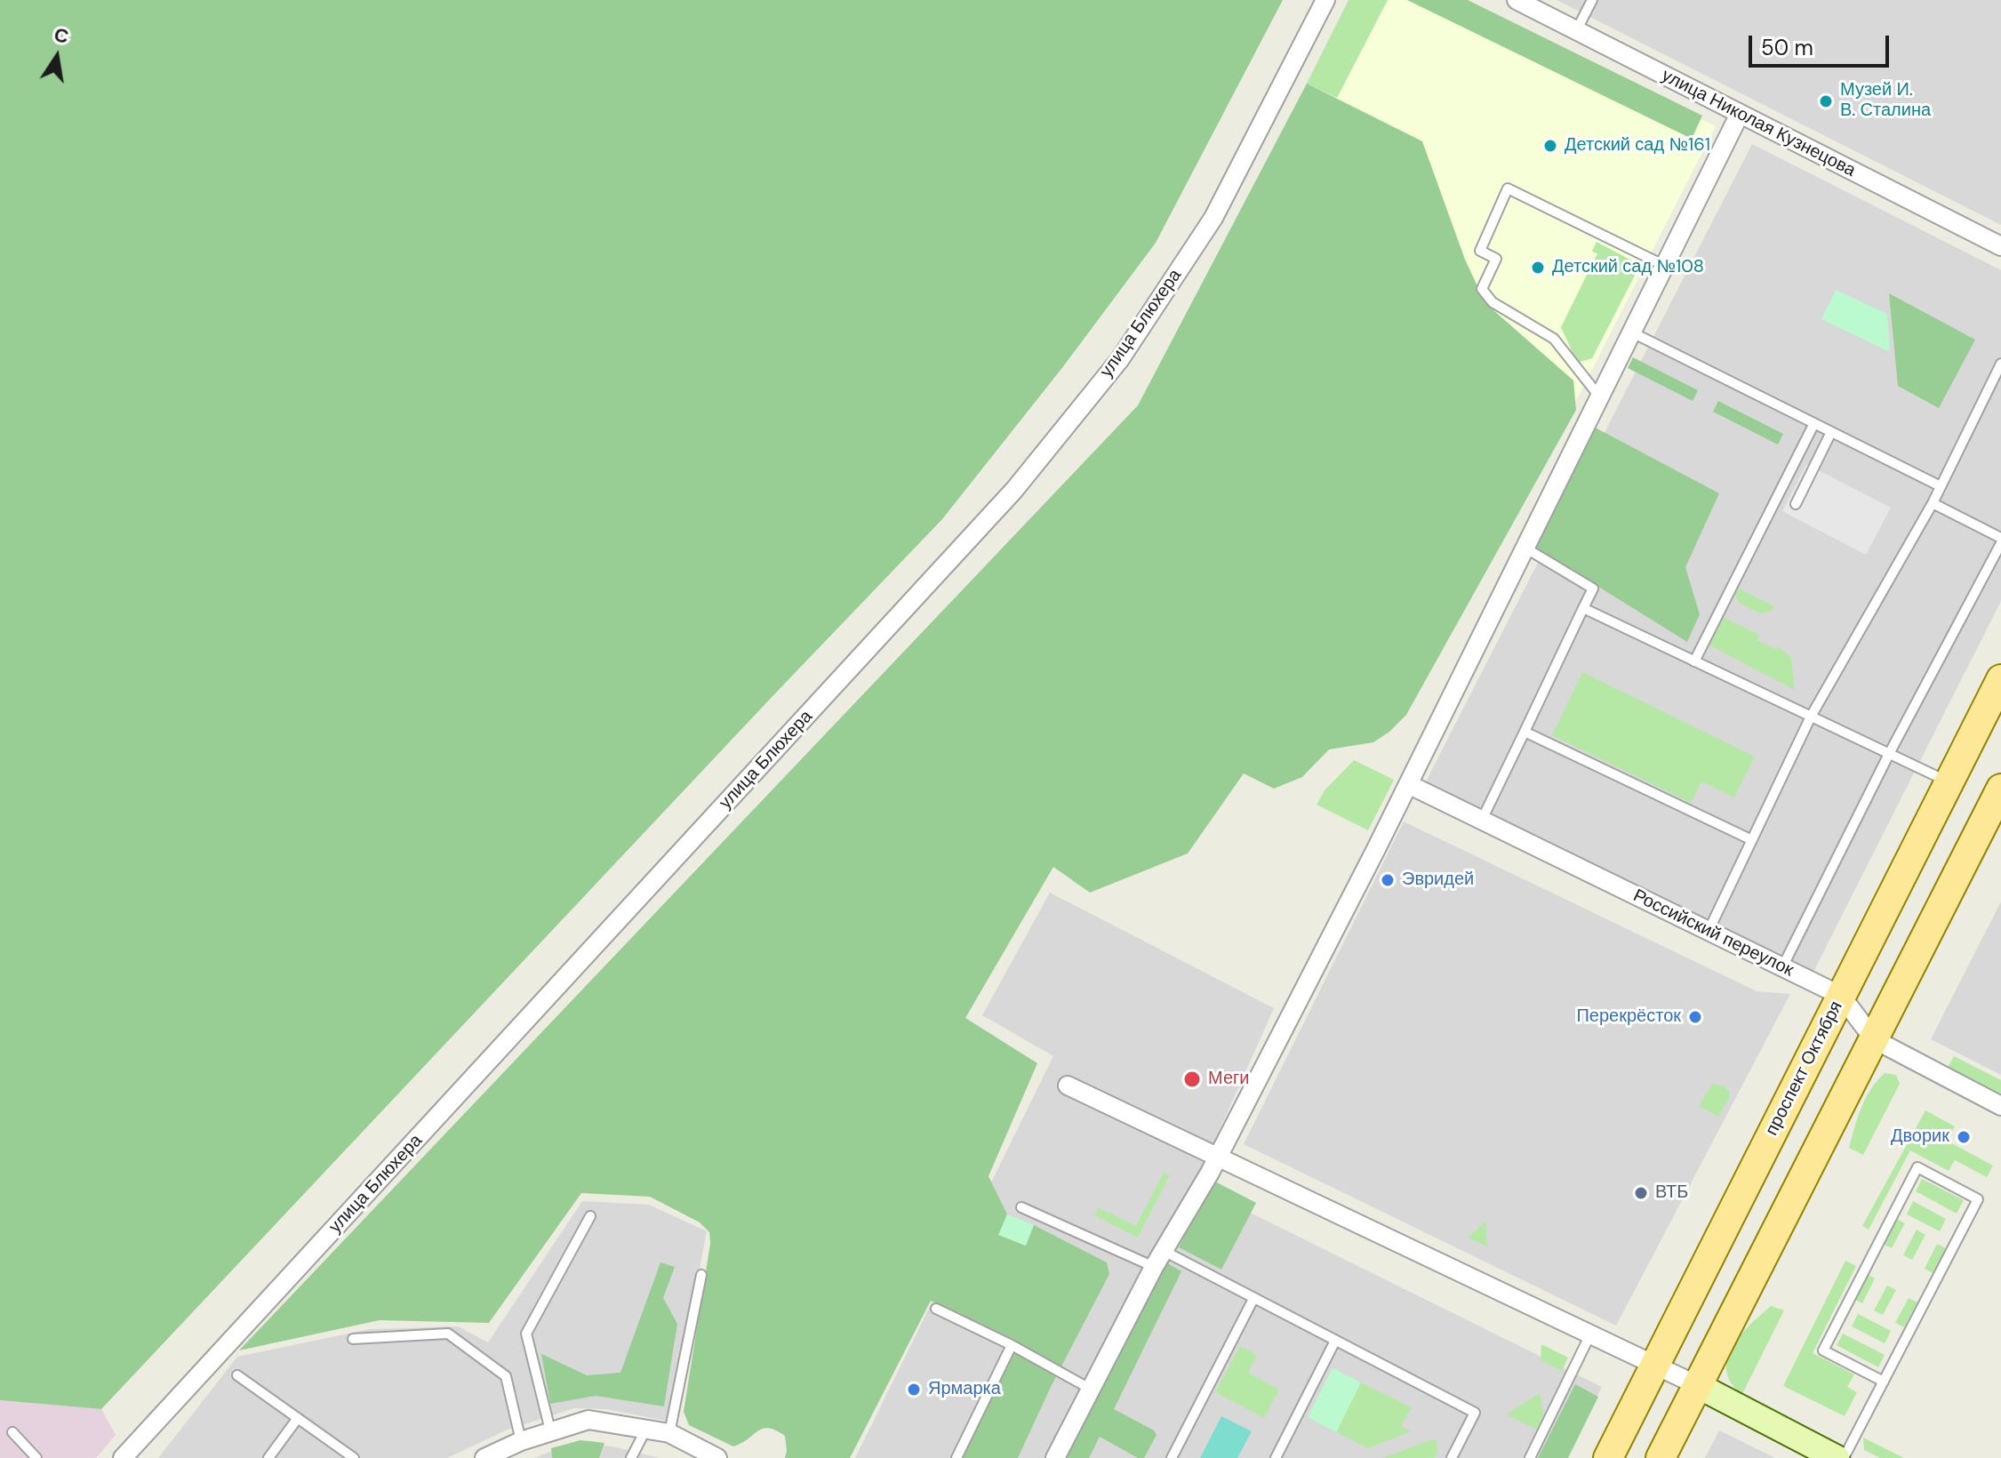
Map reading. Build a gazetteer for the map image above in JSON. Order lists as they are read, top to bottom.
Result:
{
  "streets": {
    "main road": ["проспект Октября"],
    "street": ["улица Николая Кузнецова", "улица Блюхера", "Российский переулок"]
  },
  "crossings": [
    ["Российский переулок", "проспект Октября"]
  ],
  "places": [
    "Музей И. В. Сталина",
    "Детский сад №161",
    "Детский сад №108",
    "Эвридей",
    "Перекрёсток",
    "Меги",
    "Дворик",
    "ВТБ",
    "Ярмарка"
  ],
  "scale_bar": "50 m",
  "north": "top"
}
